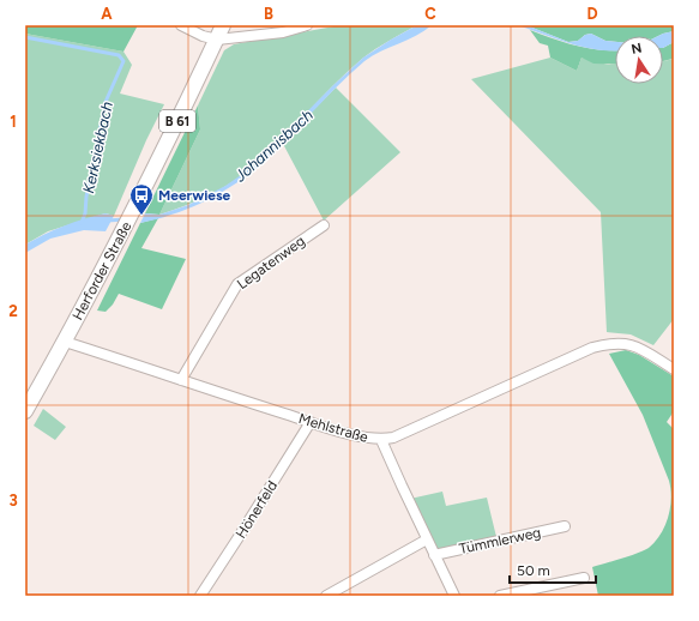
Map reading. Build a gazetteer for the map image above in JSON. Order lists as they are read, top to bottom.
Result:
{
  "streets": {
    "main road": ["B 61", "Herforder Straße"],
    "street": [
      "Legatenweg",
      "Mehlstraße",
      "Hönerfeld",
      "Tümmlerweg"
    ]
  },
  "crossings": [
    ["Legatenweg", "Mehlstraße"],
    ["Herforder Straße", "Mehlstraße"],
    ["Mehlstraße", "Hönerfeld"]
  ],
  "water": ["Johannisbach", "Kerksiekbach"],
  "places": {
    "bus stop": ["Meerwiese"]
  },
  "scale_bar": "50 m",
  "north": "top",
  "grid": {
    "columns": [
      "A",
      "B",
      "C",
      "D"
    ],
    "rows": ["1", "2", "3"]
  }
}
